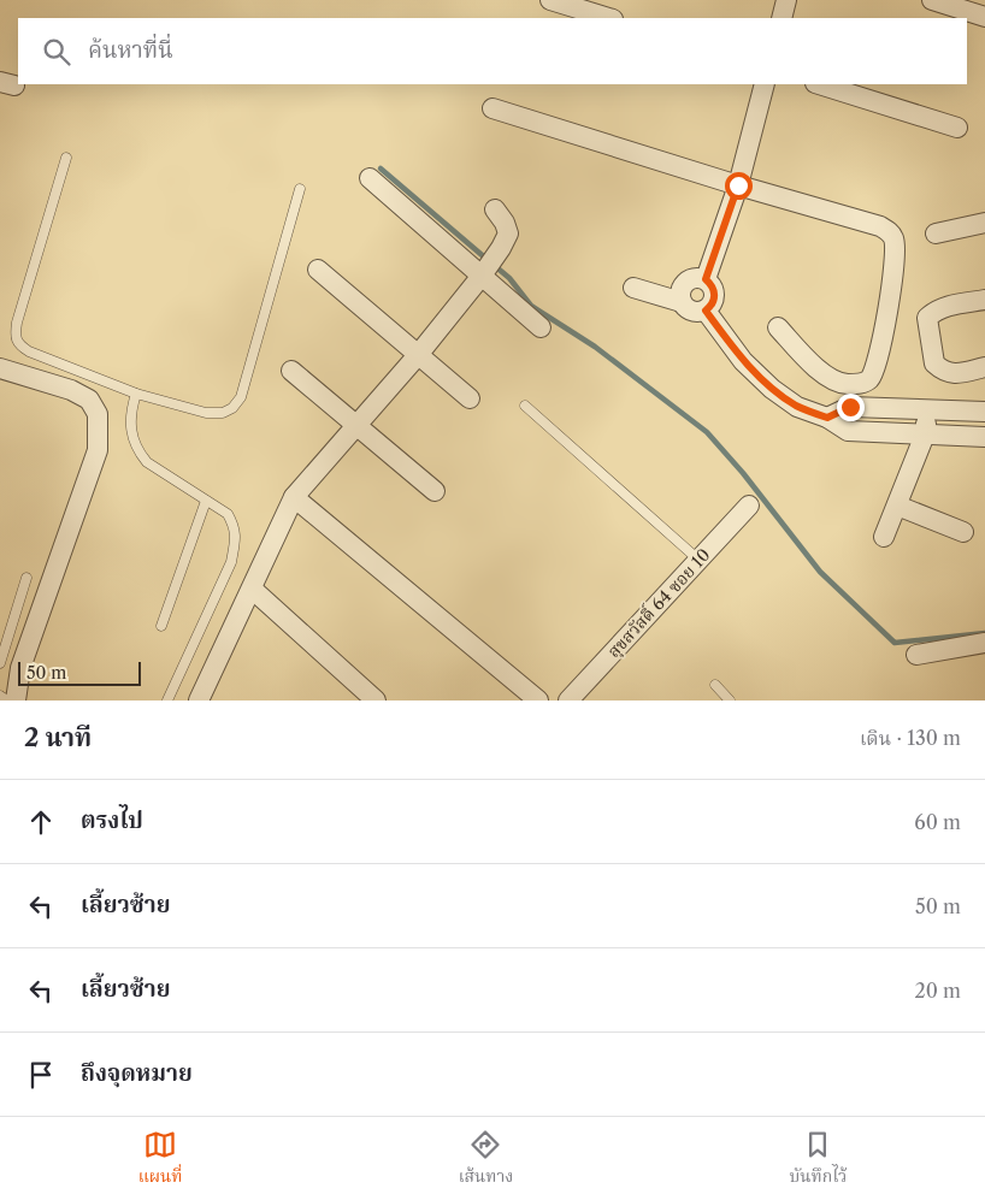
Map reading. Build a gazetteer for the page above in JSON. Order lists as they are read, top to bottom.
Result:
{
  "streets": {
    "street": ["สุขสวัสดิ์ 64 ซอย 10"]
  },
  "scale_bar": "50 m",
  "page": {
    "search": "ค้นหาที่นี่",
    "scale": "50 m",
    "heading": ["2 นาที", "เดิน · 130 m"],
    "list": [
      ["ตรงไป", "60 m"],
      ["เลี้ยวซ้าย", "50 m"],
      ["เลี้ยวซ้าย", "20 m"],
      "ถึงจุดหมาย"
    ],
    "nav": ["แผนที่", "เส้นทาง", "บันทึกไว้"]
  }
}
